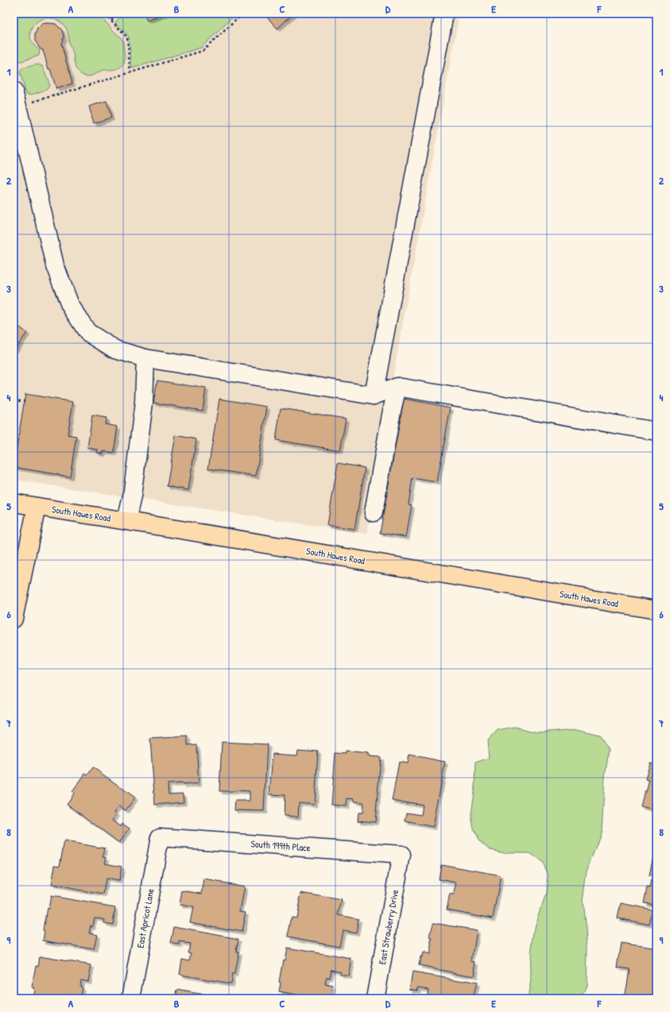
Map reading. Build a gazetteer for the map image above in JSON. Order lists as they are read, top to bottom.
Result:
{
  "streets": {
    "main road": ["South Hawes Road"],
    "street": ["South 199th Place", "East Apricot Lane", "East Strawberry Drive"]
  },
  "crossings": [
    ["South 199th Place", "East Apricot Lane"],
    ["South 199th Place", "East Strawberry Drive"]
  ],
  "grid": {
    "columns": [
      "A",
      "B",
      "C",
      "D",
      "E",
      "F"
    ],
    "rows": [
      "1",
      "2",
      "3",
      "4",
      "5",
      "6",
      "7",
      "8",
      "9"
    ]
  }
}
